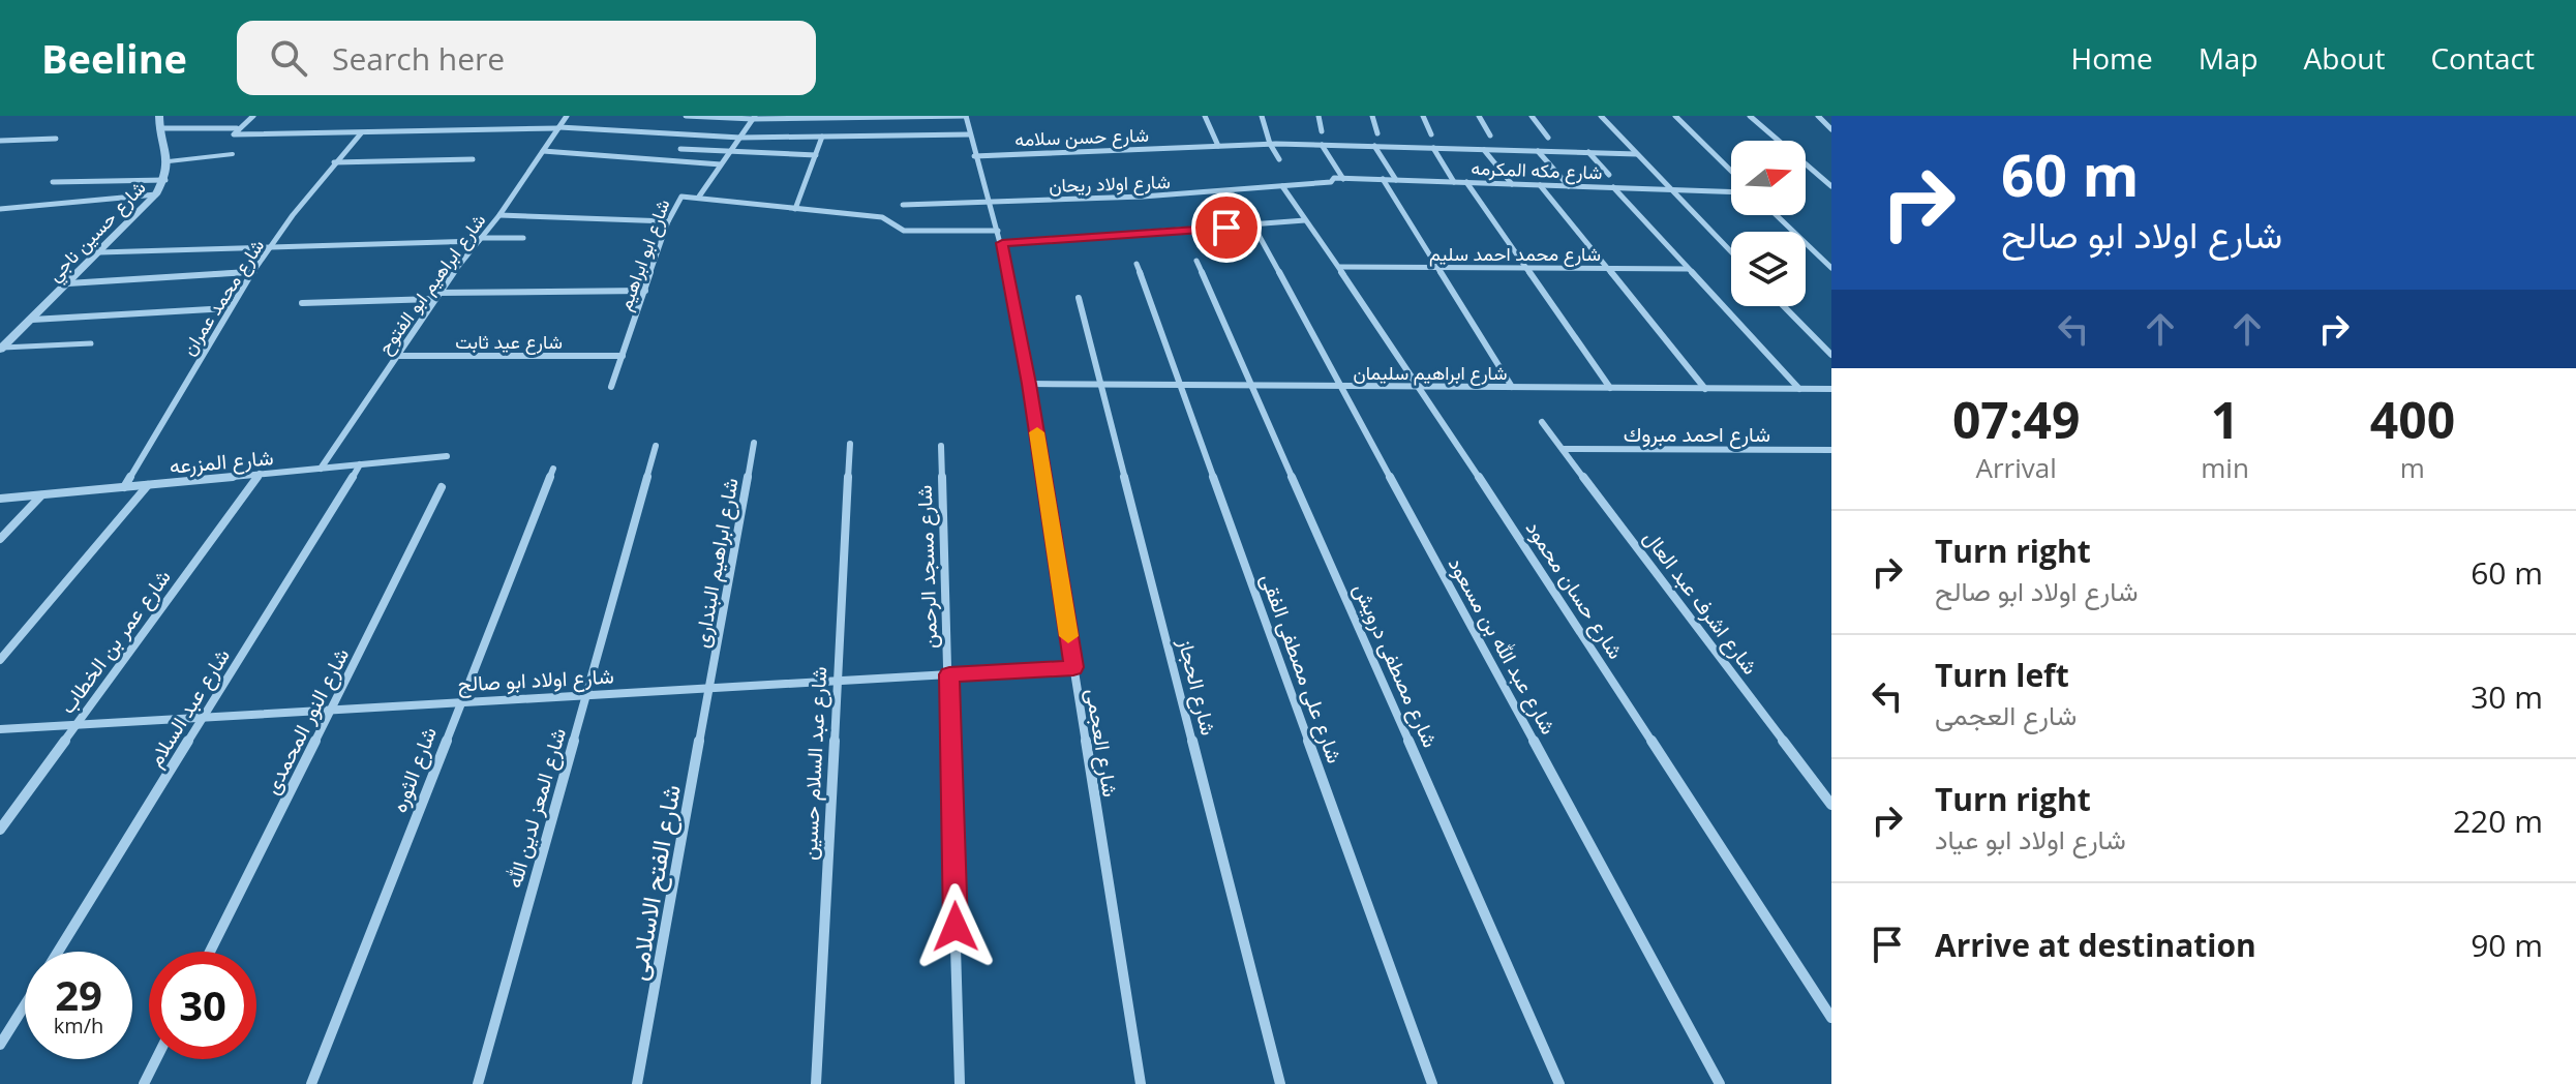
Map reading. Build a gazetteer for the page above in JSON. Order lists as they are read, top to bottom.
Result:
{
  "streets": {
    "street": [
      "شارع حسن سلامه",
      "شارع مكه المكرمه",
      "شارع اولاد ريحان",
      "شارع حسين ناجي",
      "شارع محمد احمد سليم",
      "شارع ابو ابراهيم",
      "شارع ابراهيم ابو الفتوح",
      "شارع محمد عمران",
      "شارع عيد ثابت",
      "شارع ابراهيم سليمان",
      "شارع احمد مبروك",
      "شارع المزرعه",
      "شارع ابراهيم البندارى",
      "شارع مسجد الرحمن",
      "شارع حسان محمود",
      "شارع اشرف عبد العال",
      "شارع عمر بن الخطاب",
      "شارع عبد الله بن مسعود",
      "شارع مصطفى درويش",
      "شارع على مصطفى الفقى",
      "شارع اولاد ابو صالح",
      "شارع الحجاز",
      "شارع عبد السلام",
      "شارع النور المحمدى",
      "شارع العجمى",
      "شارع عبد السلام حسين",
      "شارع الثوره",
      "شارع المعز لدين الله",
      "شارع الفتح الاسلامى"
    ]
  },
  "crossings": [
    ["شارع حسن سلامه", "شارع العجمى"],
    ["شارع مكه المكرمه", "شارع اولاد ريحان"],
    ["شارع اولاد ريحان", "شارع حسان محمود"],
    ["شارع اولاد ريحان", "شارع العجمى"],
    ["شارع محمد احمد سليم", "شارع حسان محمود"],
    ["شارع ابو ابراهيم", "شارع عيد ثابت"],
    ["شارع ابراهيم ابو الفتوح", "شارع عيد ثابت"],
    ["شارع ابراهيم ابو الفتوح", "شارع المزرعه"],
    ["شارع محمد عمران", "شارع المزرعه"],
    ["شارع ابراهيم سليمان", "شارع حسان محمود"],
    ["شارع ابراهيم سليمان", "شارع عبد الله بن مسعود"],
    ["شارع ابراهيم سليمان", "شارع مصطفى درويش"],
    ["شارع ابراهيم سليمان", "شارع على مصطفى الفقى"],
    ["شارع ابراهيم سليمان", "شارع الحجاز"],
    ["شارع ابراهيم سليمان", "شارع العجمى"],
    ["شارع احمد مبروك", "شارع اشرف عبد العال"],
    ["شارع المزرعه", "شارع عمر بن الخطاب"],
    ["شارع المزرعه", "شارع عبد السلام"],
    ["شارع ابراهيم البندارى", "شارع اولاد ابو صالح"],
    ["شارع ابراهيم البندارى", "شارع الفتح الاسلامى"],
    ["شارع مسجد الرحمن", "شارع اولاد ابو صالح"],
    ["شارع عمر بن الخطاب", "شارع اولاد ابو صالح"],
    ["شارع اولاد ابو صالح", "شارع عبد السلام"],
    ["شارع اولاد ابو صالح", "شارع النور المحمدى"],
    ["شارع اولاد ابو صالح", "شارع العجمى"],
    ["شارع اولاد ابو صالح", "شارع عبد السلام حسين"],
    ["شارع اولاد ابو صالح", "شارع الثوره"],
    ["شارع اولاد ابو صالح", "شارع المعز لدين الله"],
    ["شارع اولاد ابو صالح", "شارع الفتح الاسلامى"]
  ],
  "north": "right",
  "page": {
    "header": "Beeline",
    "search": "Search here",
    "nav": [
      "Home",
      "Map",
      "About",
      "Contact"
    ],
    "turn": ["60 m", "شارع اولاد ابو صالح"],
    "eta": [
      "07:49",
      "Arrival",
      "1",
      "min",
      "400",
      "m"
    ],
    "list": [
      {
        "name": "Turn right",
        "note": "شارع اولاد ابو صالح",
        "value": "60 m"
      },
      {
        "name": "Turn left",
        "note": "شارع العجمى",
        "value": "30 m"
      },
      {
        "name": "Turn right",
        "note": "شارع اولاد ابو عياد",
        "value": "220 m"
      },
      {
        "name": "Arrive at destination",
        "value": "90 m"
      }
    ],
    "speed": "29 km/h",
    "limit": "30"
  }
}
